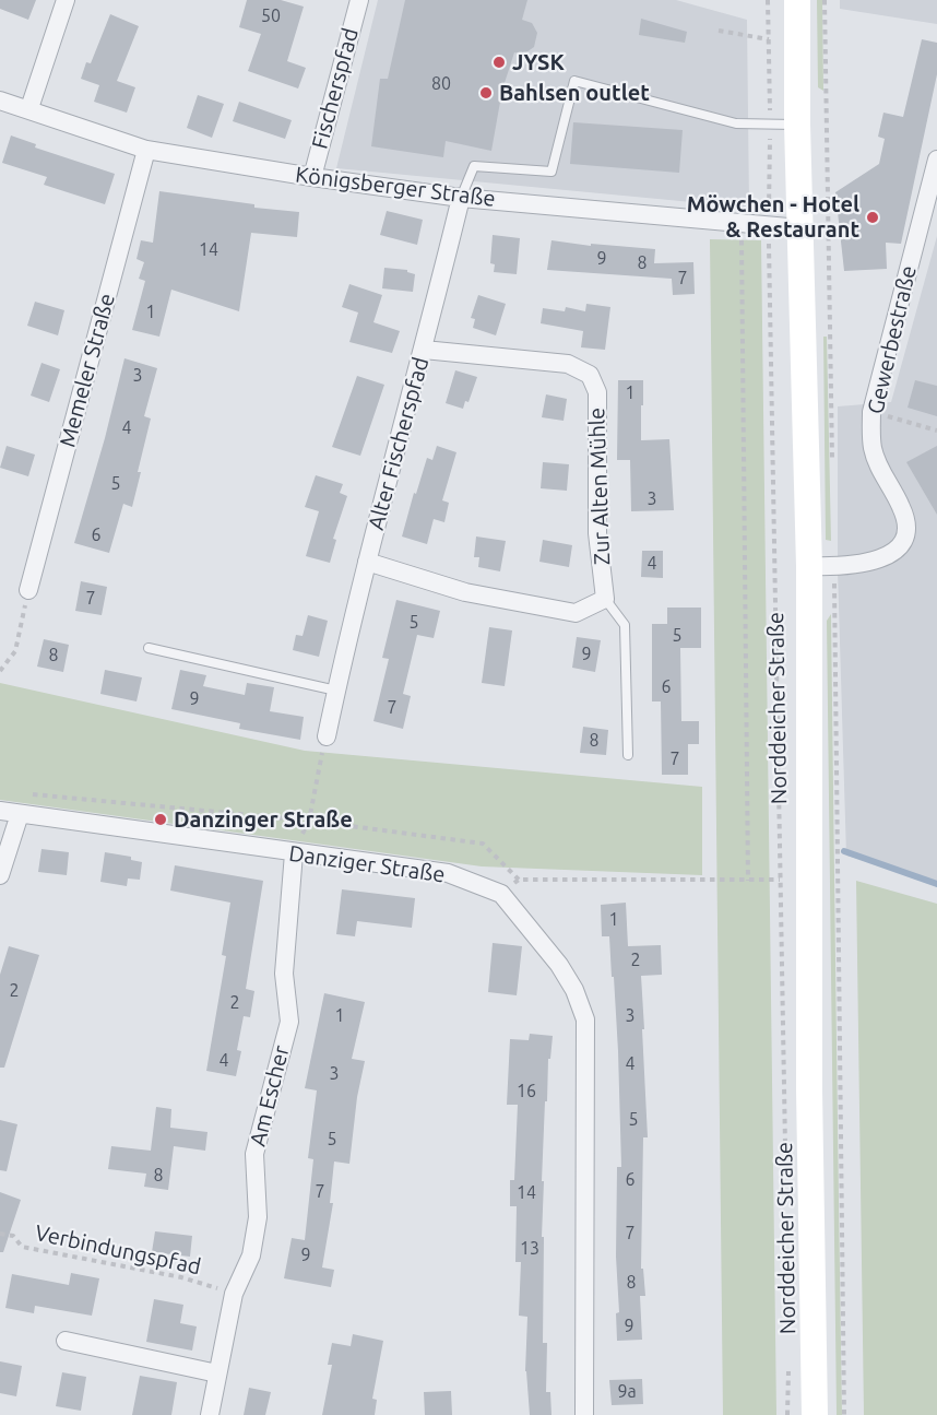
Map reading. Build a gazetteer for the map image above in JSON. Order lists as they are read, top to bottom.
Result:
{
  "streets": {
    "main road": ["Norddeicher Straße"],
    "street": [
      "Fischerspfad",
      "Königsberger Straße",
      "Gewerbestraße",
      "Memeler Straße",
      "Alter Fischerspfad",
      "Zur Alten Mühle",
      "Danziger Straße",
      "Am Escher"
    ],
    "path": ["Verbindungspfad"]
  },
  "crossings": [
    ["Fischerspfad", "Königsberger Straße"],
    ["Königsberger Straße", "Memeler Straße"],
    ["Königsberger Straße", "Alter Fischerspfad"],
    ["Königsberger Straße", "Norddeicher Straße"],
    ["Gewerbestraße", "Norddeicher Straße"],
    ["Alter Fischerspfad", "Zur Alten Mühle"],
    ["Danziger Straße", "Am Escher"],
    ["Am Escher", "Verbindungspfad"]
  ],
  "places": [
    "JYSK",
    "Bahlsen outlet",
    "Möwchen - Hotel & Restaurant",
    "Danzinger Straße"
  ],
  "house_numbers": [
    "50",
    "80",
    "14",
    "9",
    "8",
    "7",
    "1",
    "3",
    "1",
    "4",
    "5",
    "3",
    "6",
    "4",
    "7",
    "5",
    "5",
    "9",
    "8",
    "6",
    "9",
    "7",
    "8",
    "7",
    "1",
    "2",
    "2",
    "2",
    "1",
    "3",
    "4",
    "4",
    "3",
    "16",
    "5",
    "5",
    "8",
    "6",
    "7",
    "14",
    "7",
    "13",
    "9",
    "8",
    "9",
    "9a"
  ]
}
